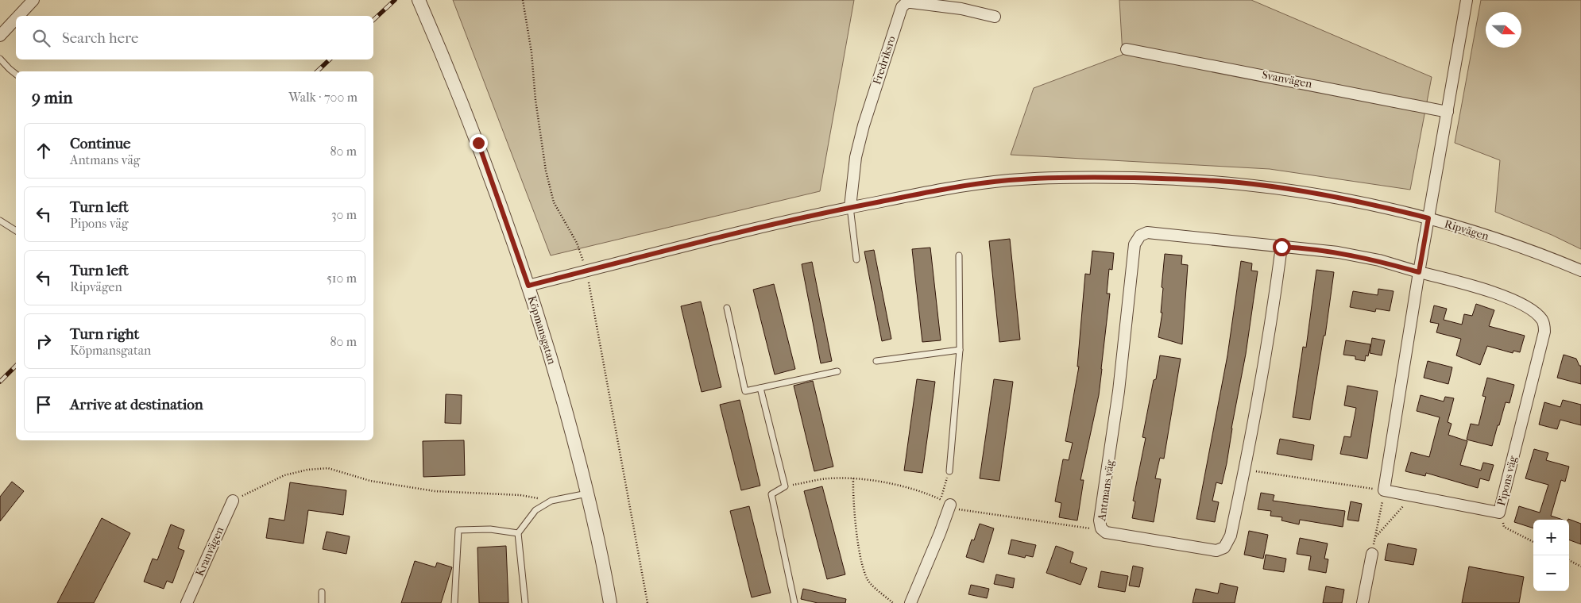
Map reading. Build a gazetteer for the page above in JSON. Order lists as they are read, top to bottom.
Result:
{
  "streets": {
    "street": [
      "Fredriksro",
      "Svanvägen",
      "Ripvägen",
      "Köpmansgatan",
      "Pipons väg",
      "Antmans väg",
      "Kranvägen"
    ]
  },
  "crossings": [
    ["Fredriksro", "Ripvägen"],
    ["Ripvägen", "Köpmansgatan"],
    ["Pipons väg", "Antmans väg"]
  ],
  "north": "right",
  "page": {
    "search": "Search here",
    "heading": ["9 min", "Walk · 700 m"],
    "list": [
      ["Continue", "Antmans väg", "80 m"],
      ["Turn left", "Pipons väg", "30 m"],
      ["Turn left", "Ripvägen", "510 m"],
      ["Turn right", "Köpmansgatan", "80 m"],
      "Arrive at destination"
    ],
    "map_buttons": ["+", "−"]
  }
}
